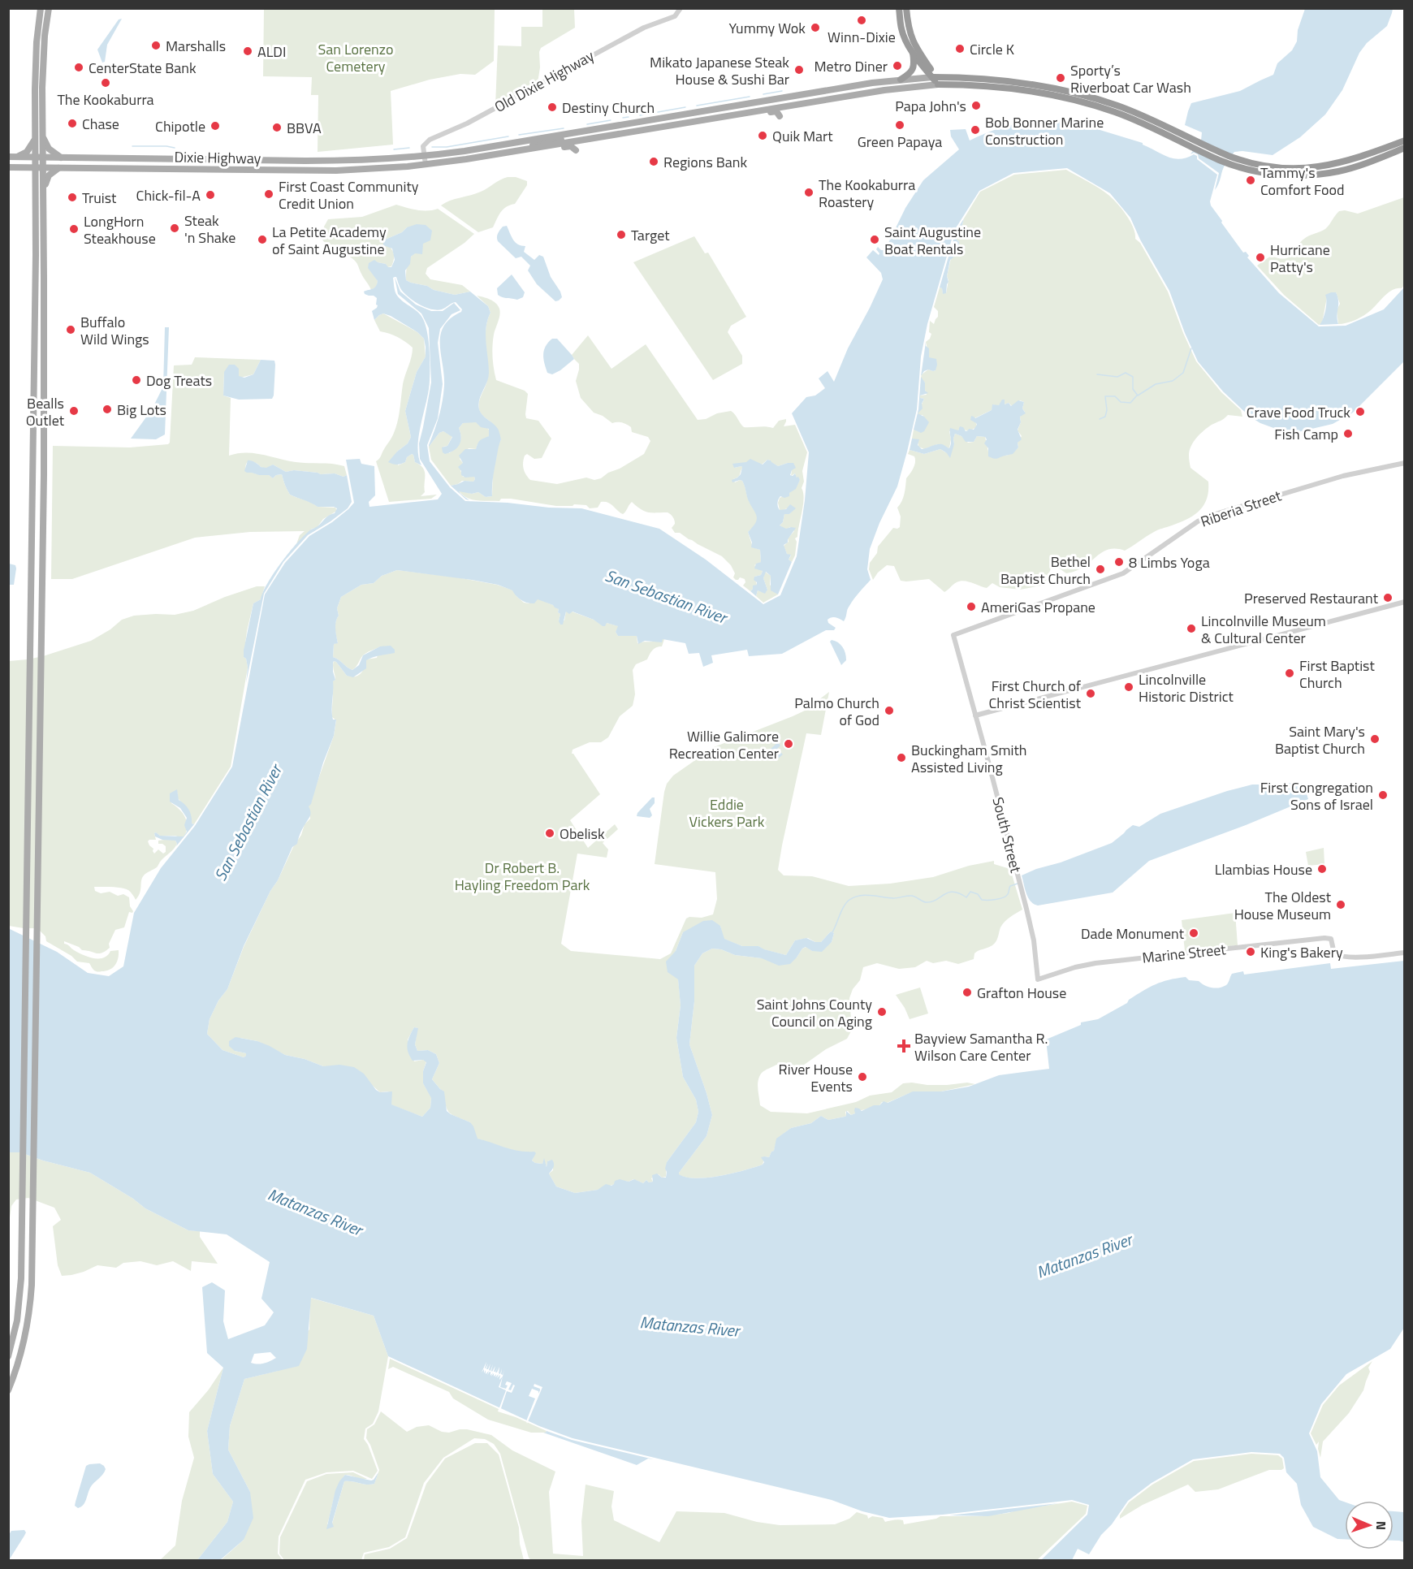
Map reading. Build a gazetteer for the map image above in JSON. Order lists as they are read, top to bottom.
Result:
{
  "streets": {
    "main road": ["Dixie Highway"],
    "street": [
      "Old Dixie Highway",
      "Riberia Street",
      "South Street",
      "Marine Street"
    ]
  },
  "crossings": [
    ["Old Dixie Highway", "Dixie Highway"],
    ["Riberia Street", "South Street"],
    ["South Street", "Marine Street"]
  ],
  "water": ["San Sebastian River", "Matanzas River"],
  "parks": ["San Lorenzo Cemetery", "Eddie Vickers Park", "Dr Robert B. Hayling Freedom Park"],
  "places": {
    "other": [
      "Winn-Dixie",
      "Yummy Wok",
      "Marshalls",
      "Circle K",
      "ALDI",
      "Metro Diner",
      "CenterState Bank",
      "Mikato Japanese Steak House & Sushi Bar",
      "Sporty’s Riverboat Car Wash",
      "The Kookaburra",
      "Papa John's",
      "Destiny Church",
      "Chase",
      "Green Papaya",
      "Chipotle",
      "BBVA",
      "Bob Bonner Marine Construction",
      "Quik Mart",
      "Regions Bank",
      "Tammy's Comfort Food",
      "The Kookaburra Roastery",
      "First Coast Community Credit Union",
      "Chick-fil-A",
      "Truist",
      "Steak 'n Shake",
      "LongHorn Steakhouse",
      "Target",
      "La Petite Academy of Saint Augustine",
      "Saint Augustine Boat Rentals",
      "Hurricane Patty's",
      "Buffalo Wild Wings",
      "Dog Treats",
      "Big Lots",
      "Bealls Outlet",
      "Crave Food Truck",
      "Fish Camp",
      "8 Limbs Yoga",
      "Bethel Baptist Church",
      "Preserved Restaurant",
      "AmeriGas Propane",
      "Lincolnville Museum & Cultural Center",
      "First Baptist Church",
      "Lincolnville Historic District",
      "First Church of Christ Scientist",
      "Palmo Church of God",
      "Saint Mary's Baptist Church",
      "Willie Galimore Recreation Center",
      "Buckingham Smith Assisted Living",
      "First Congregation Sons of Israel",
      "Obelisk",
      "Llambias House",
      "The Oldest House Museum",
      "Dade Monument",
      "King's Bakery",
      "Grafton House",
      "Saint Johns County Council on Aging",
      "River House Events"
    ],
    "health": ["Bayview Samantha R. Wilson Care Center"]
  },
  "north": "right"
}
